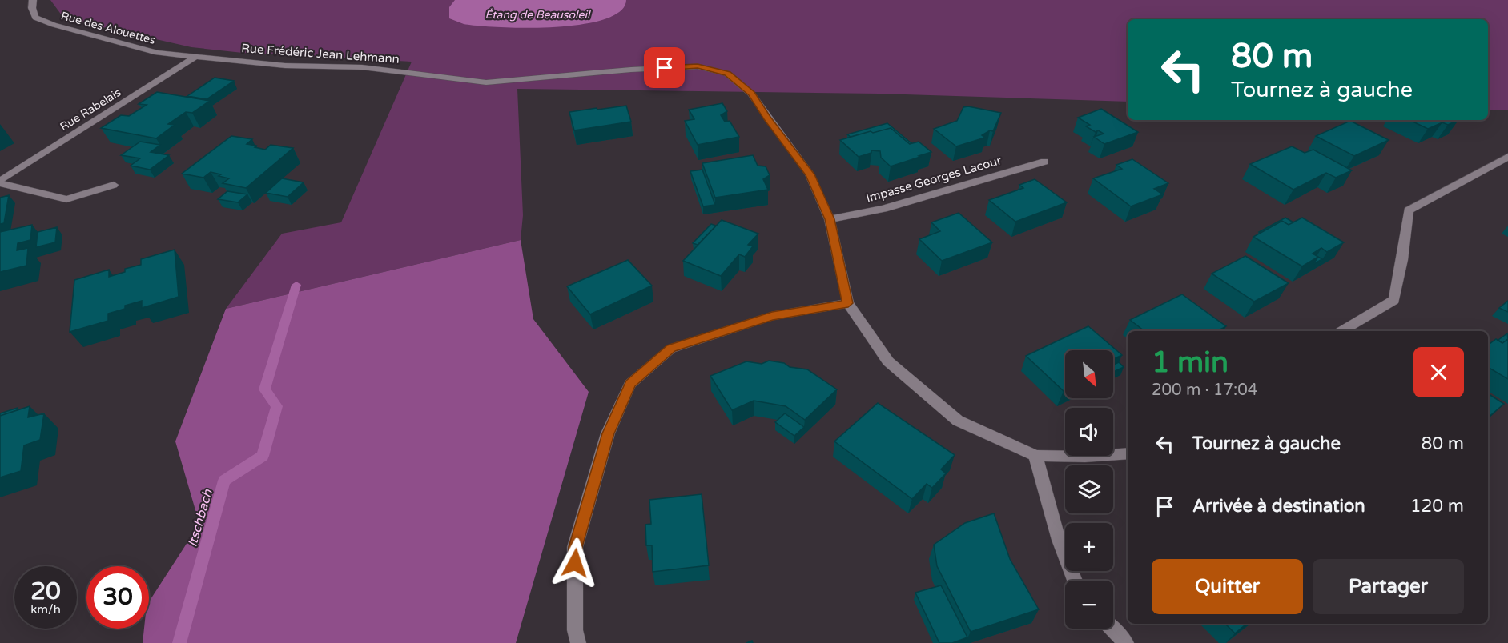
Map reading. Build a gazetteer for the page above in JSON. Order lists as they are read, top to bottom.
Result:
{
  "streets": {
    "street": [
      "Rue des Alouettes",
      "Rue Frédéric Jean Lehmann",
      "Rue Rabelais",
      "Impasse Georges Lacour"
    ]
  },
  "crossings": [
    ["Rue des Alouettes", "Rue Frédéric Jean Lehmann"],
    ["Rue des Alouettes", "Rue Rabelais"],
    ["Rue Frédéric Jean Lehmann", "Rue Rabelais"],
    ["Rue Frédéric Jean Lehmann", "Impasse Georges Lacour"]
  ],
  "water": ["Étang de Beausoleil", "Itschbach"],
  "north": "bottom right",
  "page": {
    "turn": ["80 m", "Tournez à gauche"],
    "heading": ["1 min", "200 m · 17:04"],
    "map_buttons": ["+", "−"],
    "list": [
      {
        "name": "Tournez à gauche",
        "value": "80 m"
      },
      {
        "name": "Arrivée à destination",
        "value": "120 m"
      }
    ],
    "buttons": ["Quitter", "Partager"],
    "speed": "20 km/h",
    "limit": "30"
  }
}
